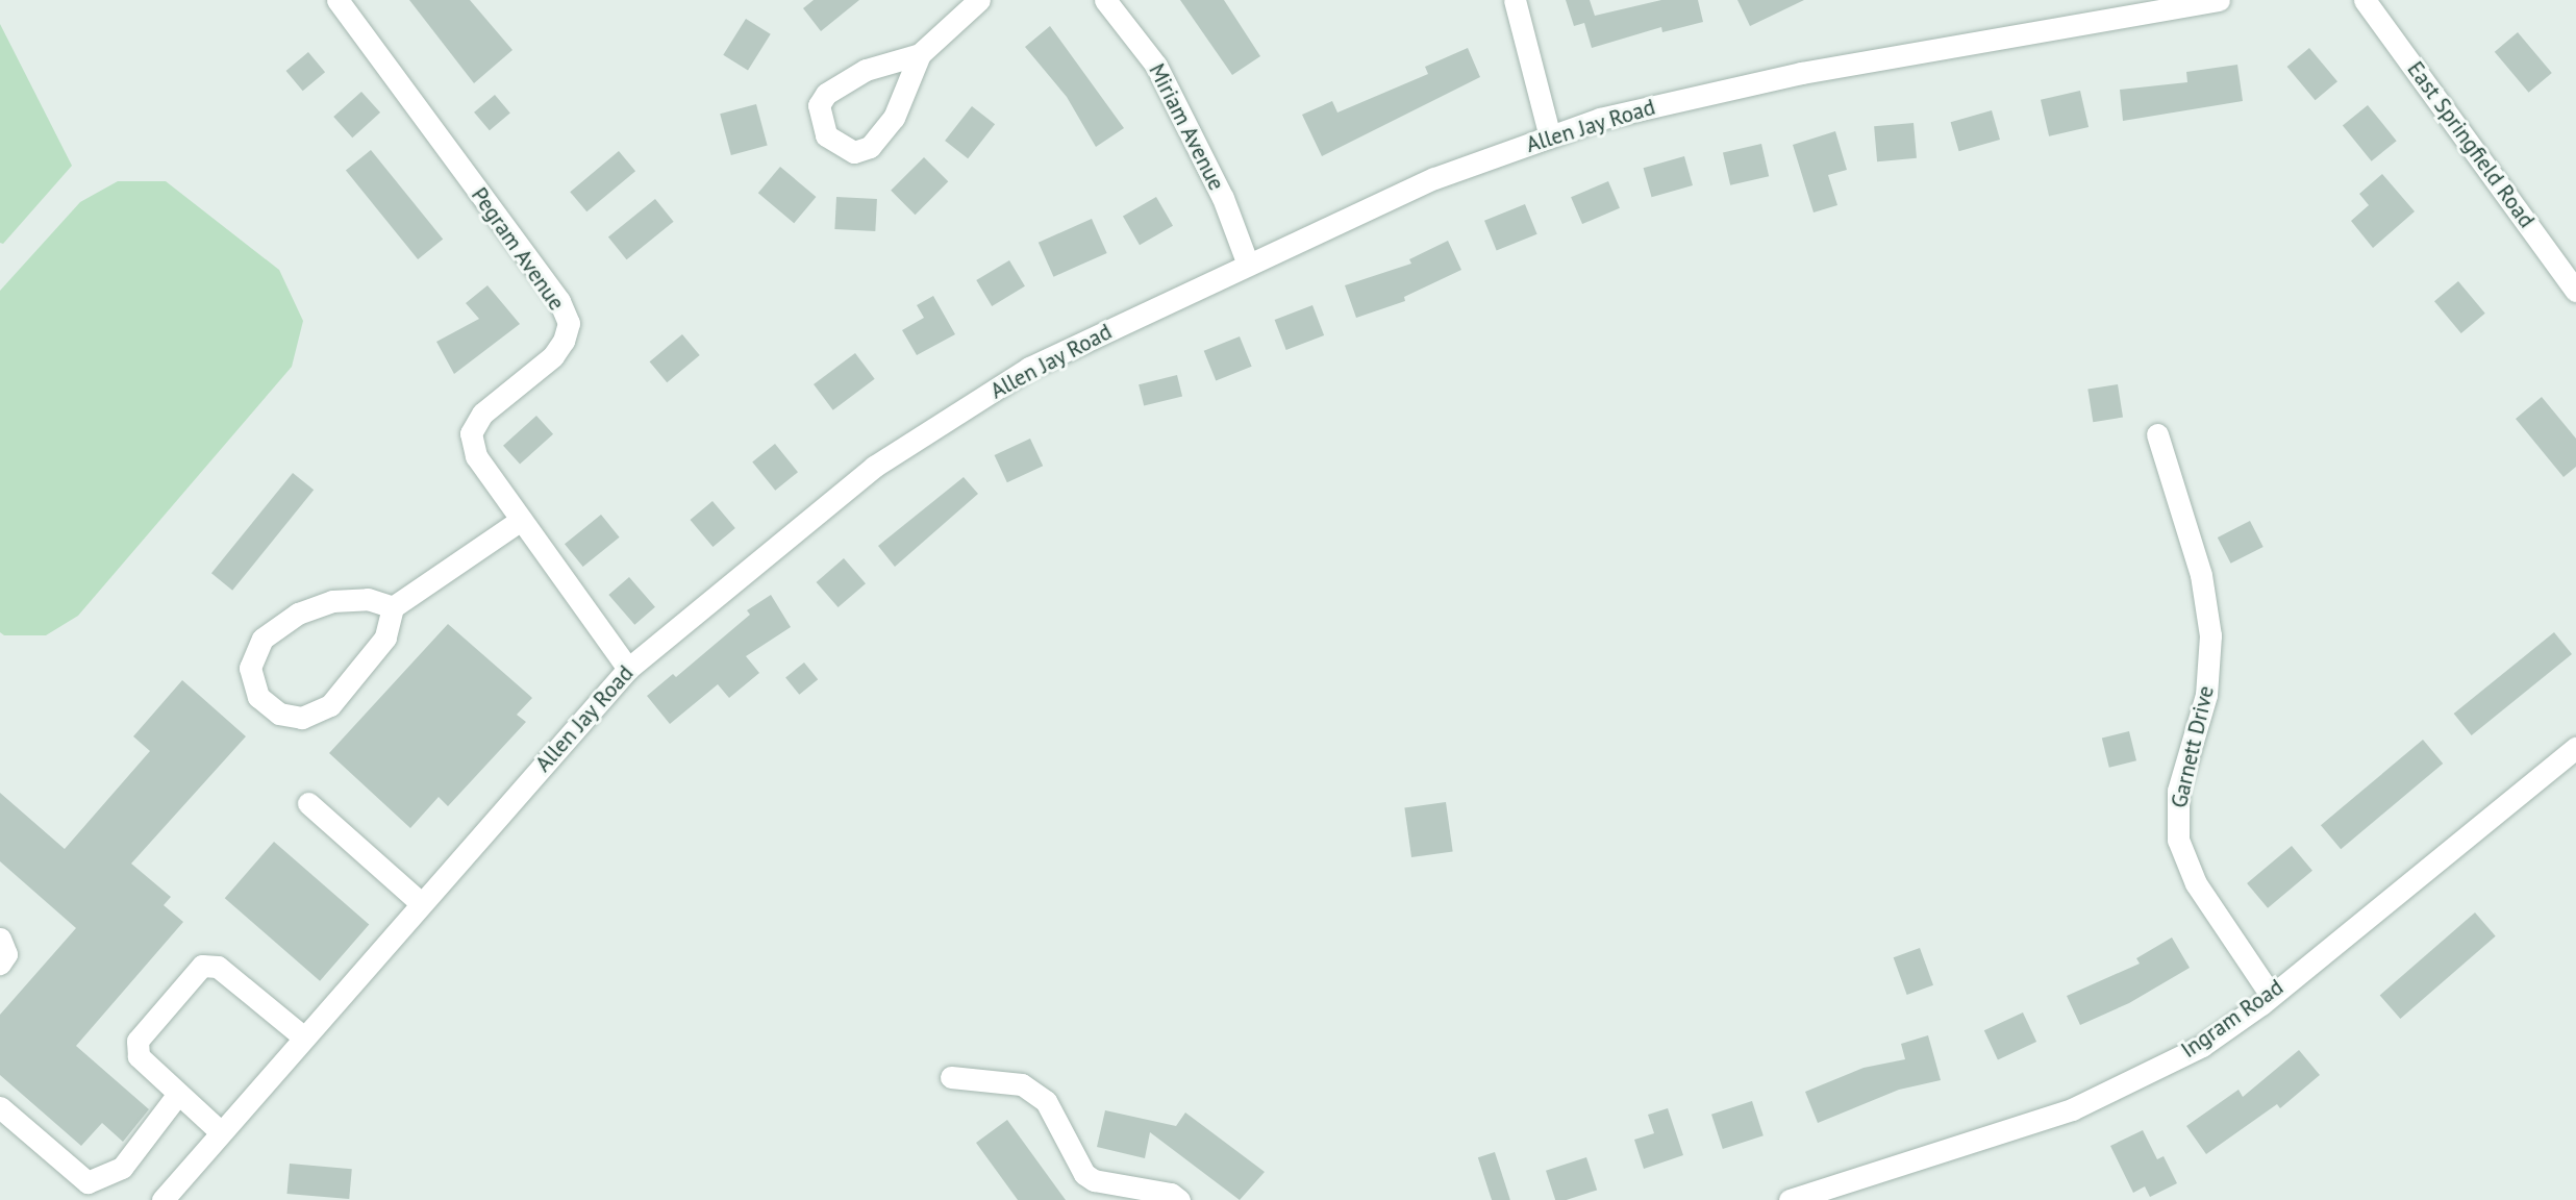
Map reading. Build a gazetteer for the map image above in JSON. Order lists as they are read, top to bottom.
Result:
{
  "streets": {
    "street": [
      "Allen Jay Road",
      "Miriam Avenue",
      "East Springfield Road",
      "Pegram Avenue",
      "Garnett Drive",
      "Ingram Road"
    ]
  },
  "crossings": [
    ["Allen Jay Road", "Miriam Avenue"],
    ["Allen Jay Road", "Pegram Avenue"],
    ["Garnett Drive", "Ingram Road"]
  ]
}
